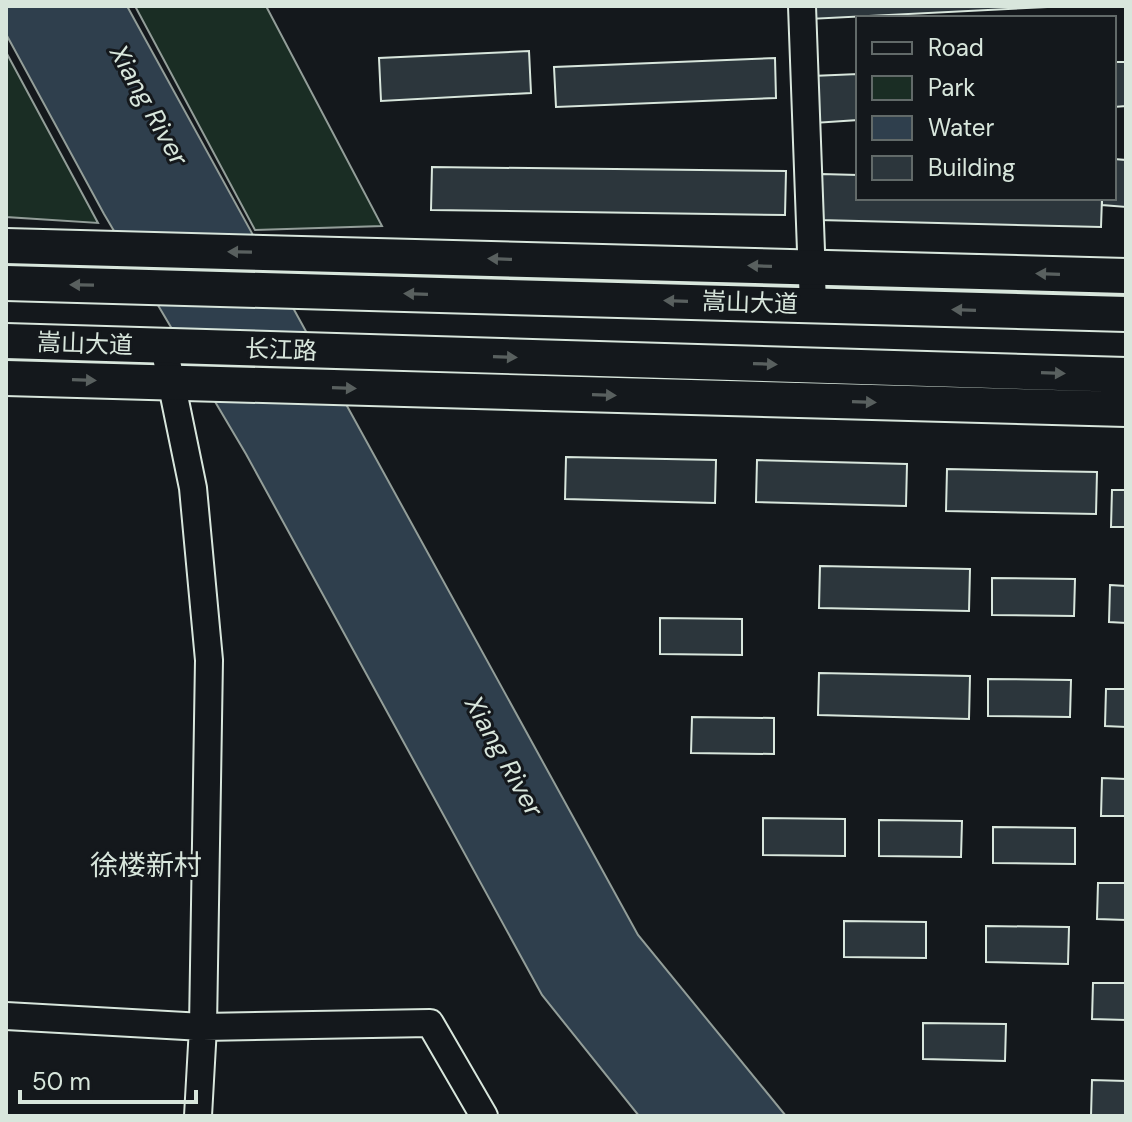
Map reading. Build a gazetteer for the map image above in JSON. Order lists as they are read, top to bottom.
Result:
{
  "streets": {
    "main road": ["嵩山大道", "长江路"]
  },
  "crossings": [
    ["嵩山大道", "长江路"]
  ],
  "districts": ["徐楼新村"],
  "water": ["Xiang River"],
  "legend": [
    "Road",
    "Park",
    "Water",
    "Building"
  ],
  "scale_bar": "50 m"
}
